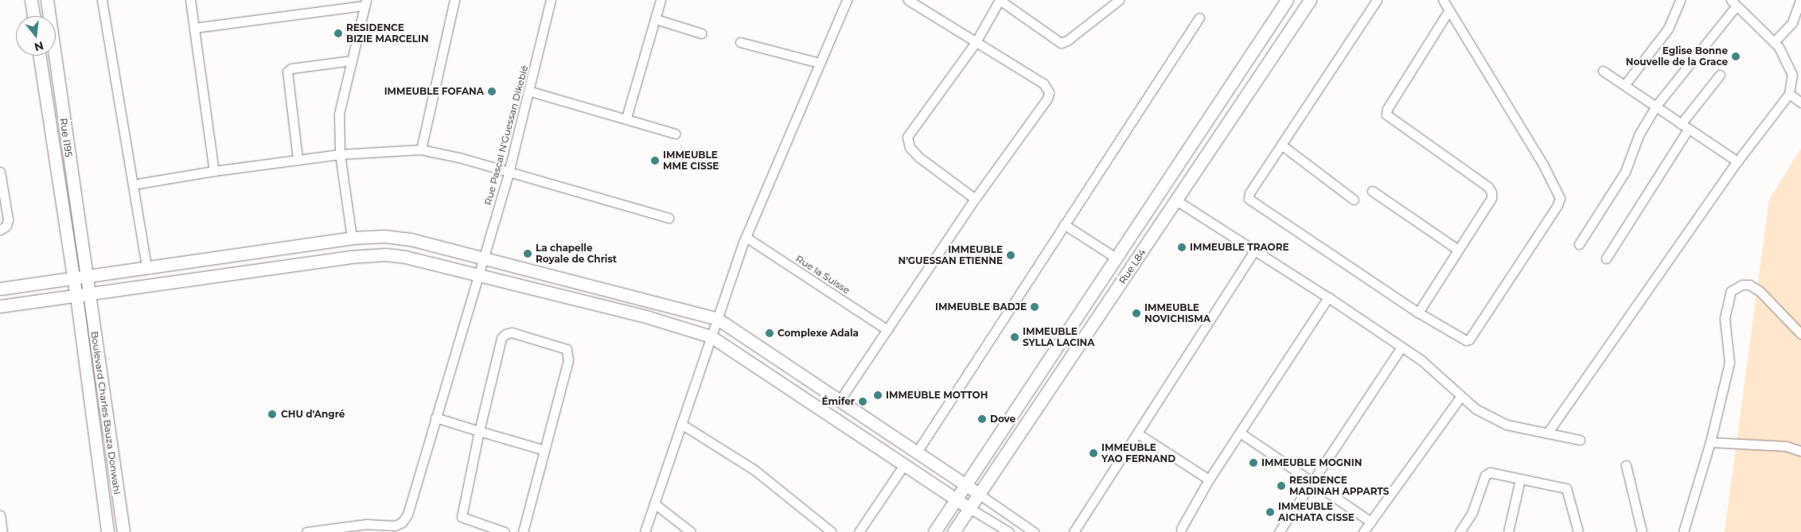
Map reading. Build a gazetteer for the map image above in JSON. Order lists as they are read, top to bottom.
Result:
{
  "streets": {
    "main road": ["Rue I195", "Rue L84", "Boulevard Charles Bauza Donwahi"],
    "street": ["Rue Pascal N'Guessan Dikebié", "Rue la Suisse"]
  },
  "crossings": [
    ["Rue I195", "Boulevard Charles Bauza Donwahi"]
  ],
  "places": [
    "RESIDENCE BIZIE MARCELIN",
    "Eglise Bonne Nouvelle de la Grace",
    "IMMEUBLE FOFANA",
    "IMMEUBLE MME CISSE",
    "IMMEUBLE TRAORE",
    "La chapelle Royale de Christ",
    "IMMEUBLE N'GUESSAN ETIENNE",
    "IMMEUBLE BADJE",
    "IMMEUBLE NOVICHISMA",
    "Complexe Adala",
    "IMMEUBLE SYLLA LACINA",
    "IMMEUBLE MOTTOH",
    "Émifer",
    "CHU d'Angré",
    "Dove",
    "IMMEUBLE YAO FERNAND",
    "IMMEUBLE MOGNIN",
    "RESIDENCE MADINAH APPARTS",
    "IMMEUBLE AICHATA CISSE"
  ],
  "north": "bottom"
}
